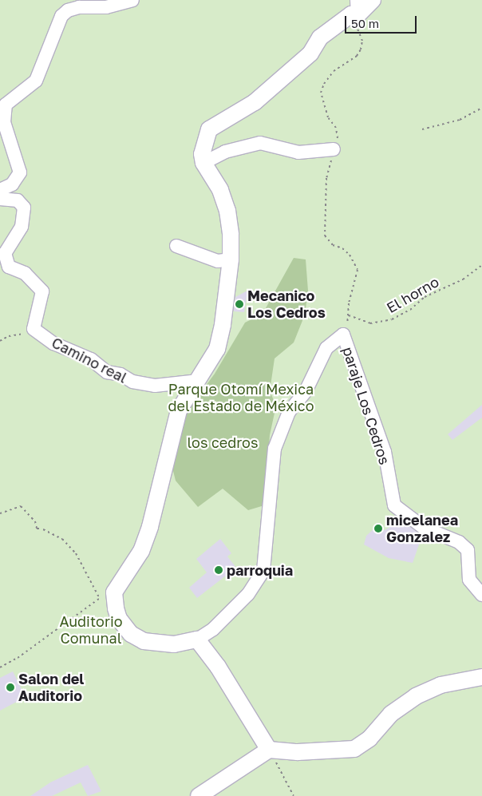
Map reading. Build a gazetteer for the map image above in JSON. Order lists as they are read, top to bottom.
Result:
{
  "streets": {
    "street": ["Camino real", "paraje Los Cedros"],
    "path": ["El horno"]
  },
  "parks": ["Parque Otomí Mexica del Estado de México", "los cedros", "Auditorio Comunal"],
  "places": [
    "Mecanico Los Cedros",
    "micelanea Gonzalez",
    "parroquia",
    "Salon del Auditorio"
  ],
  "scale_bar": "50 m"
}
